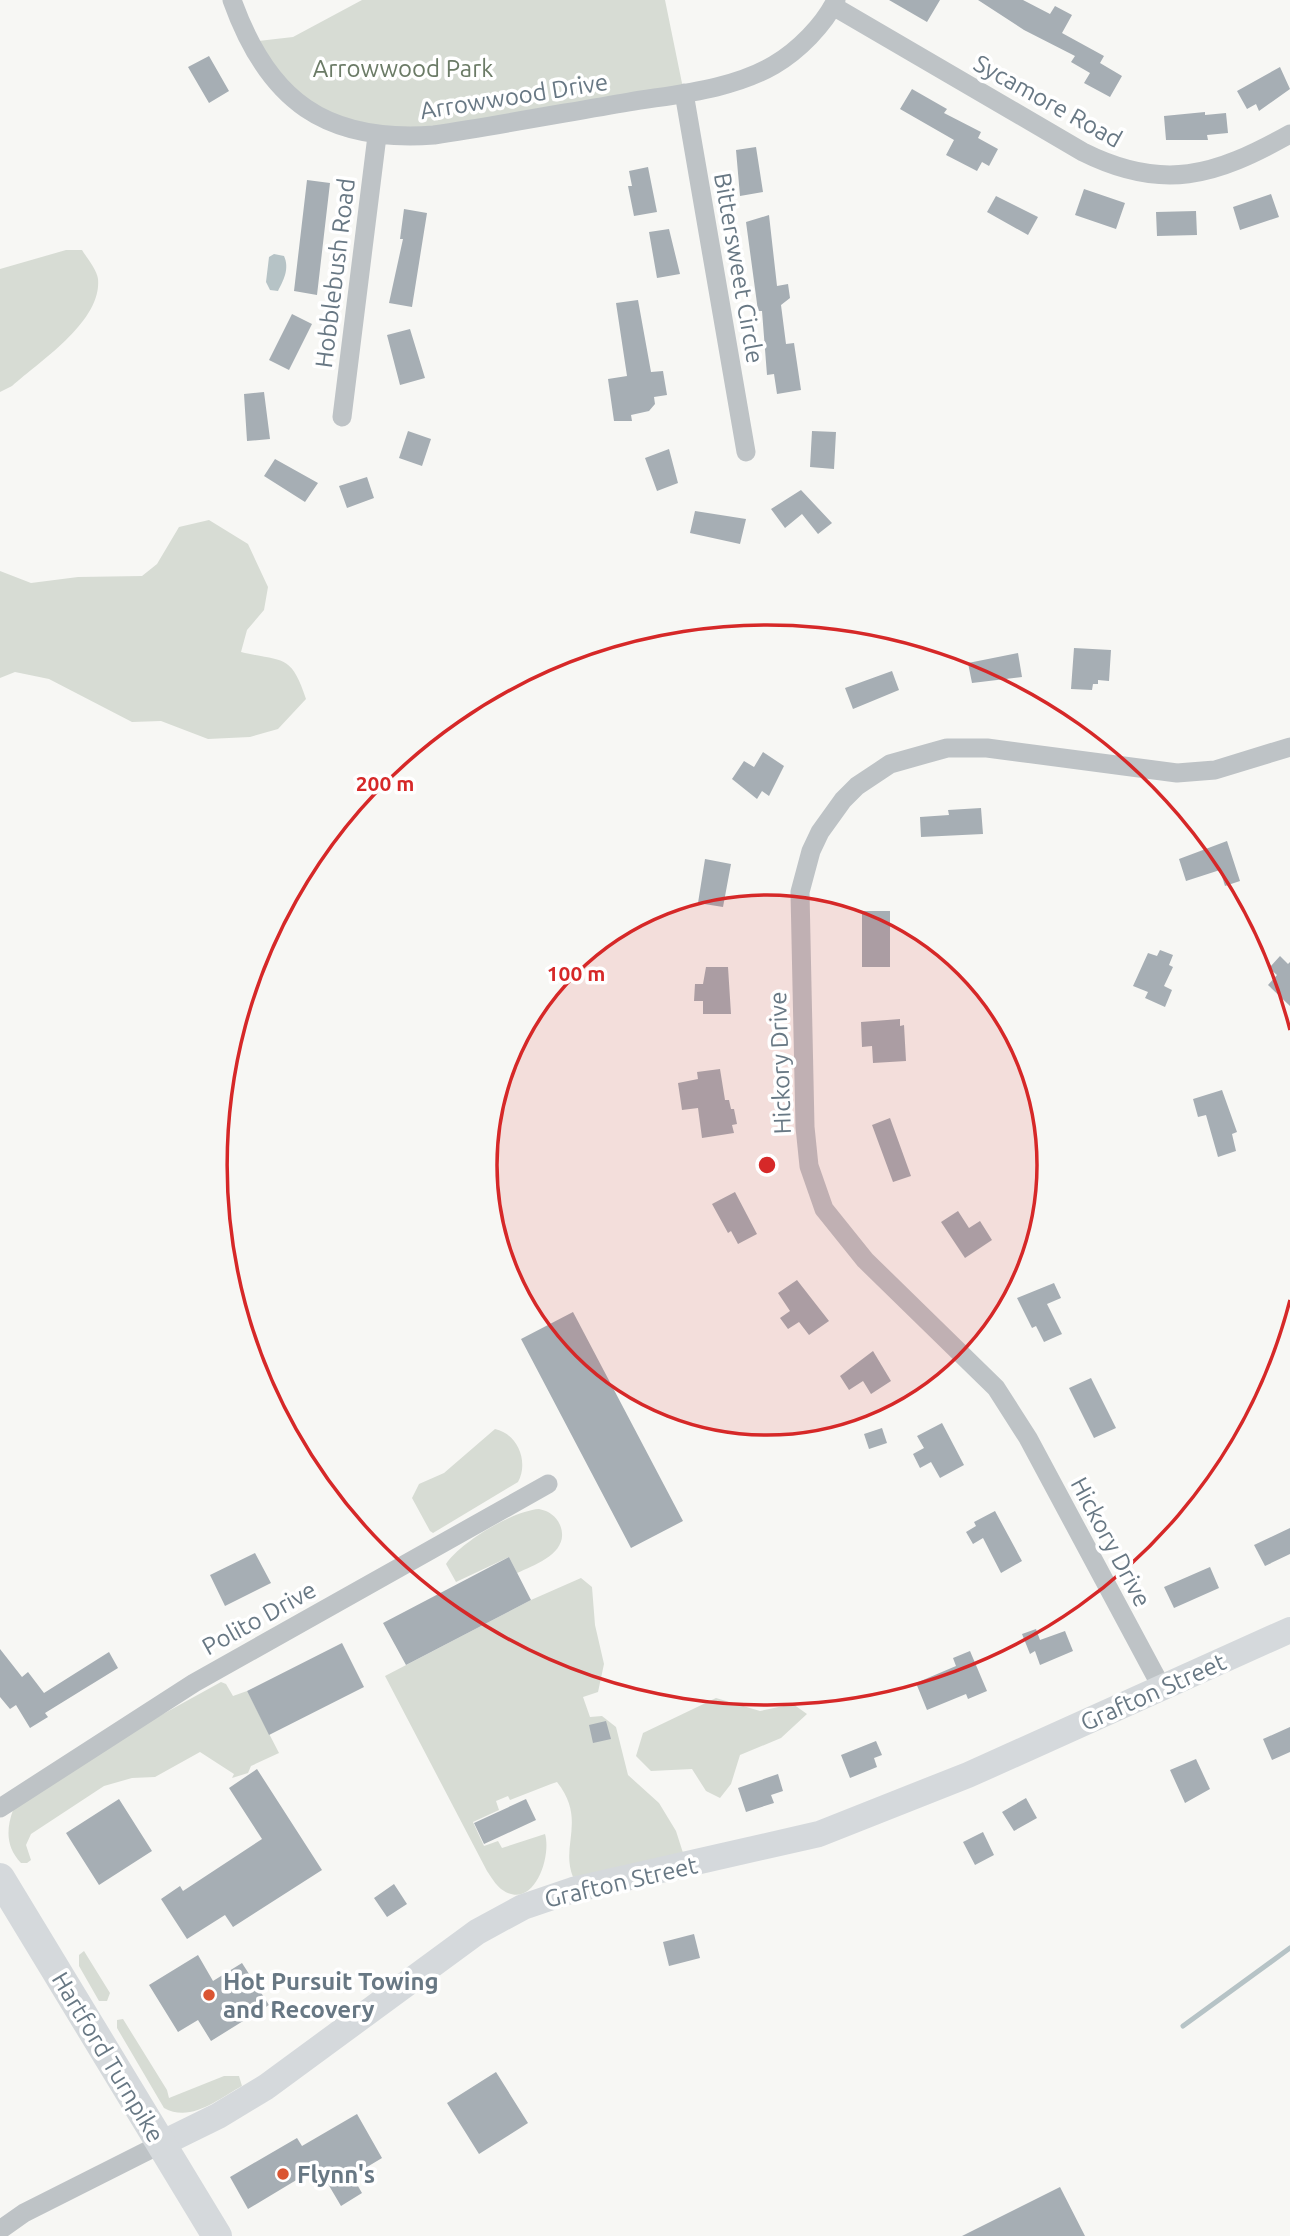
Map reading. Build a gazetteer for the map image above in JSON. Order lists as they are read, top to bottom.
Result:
{
  "streets": {
    "main road": ["Hartford Turnpike"],
    "street": [
      "Arrowwood Drive",
      "Sycamore Road",
      "Bittersweet Circle",
      "Hobblebush Road",
      "Hickory Drive",
      "Polito Drive",
      "Grafton Street"
    ]
  },
  "crossings": [
    ["Arrowwood Drive", "Sycamore Road"],
    ["Arrowwood Drive", "Bittersweet Circle"],
    ["Arrowwood Drive", "Hobblebush Road"],
    ["Hickory Drive", "Grafton Street"],
    ["Grafton Street", "Hartford Turnpike"]
  ],
  "parks": ["Arrowwood Park"],
  "places": ["Hot Pursuit Towing and Recovery", "Flynn's"],
  "rings": ["200 m", "100 m"]
}
